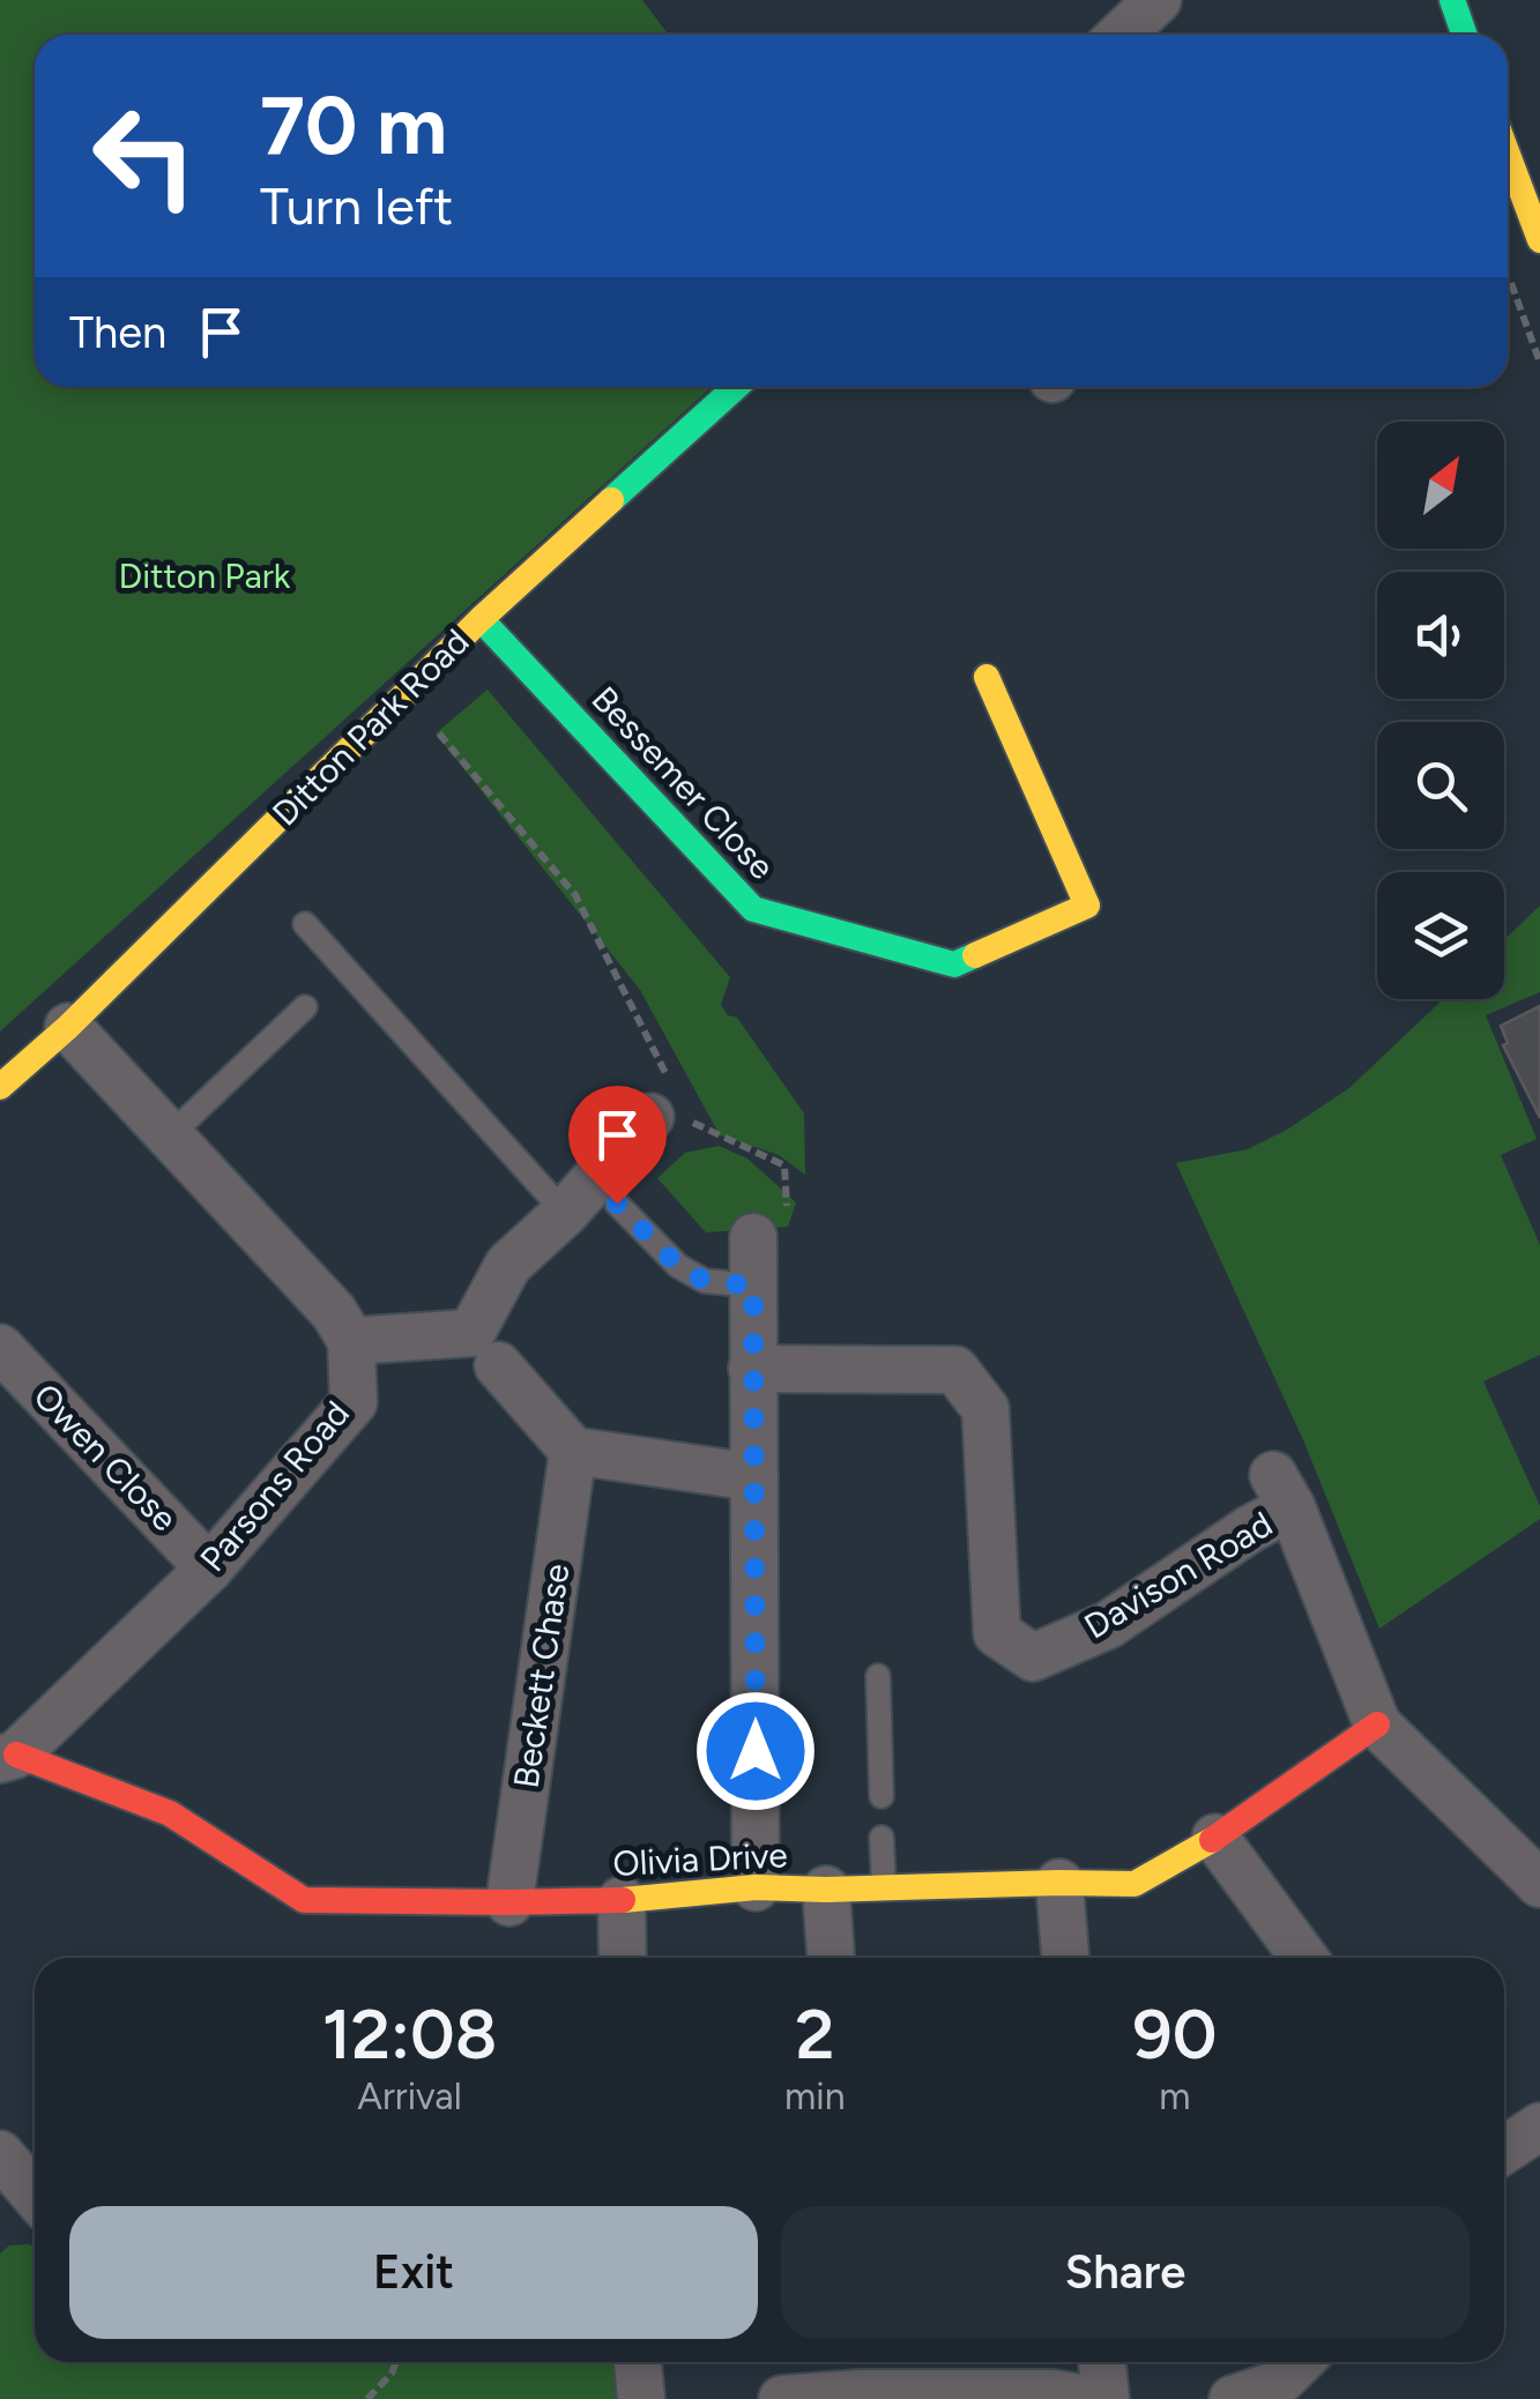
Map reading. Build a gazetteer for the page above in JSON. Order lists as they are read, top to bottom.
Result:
{
  "streets": {
    "street": [
      "Ditton Park Road",
      "Bessemer Close",
      "Owen Close",
      "Parsons Road",
      "Davison Road",
      "Beckett Chase",
      "Olivia Drive"
    ]
  },
  "crossings": [
    ["Ditton Park Road", "Bessemer Close"],
    ["Owen Close", "Parsons Road"],
    ["Parsons Road", "Olivia Drive"],
    ["Davison Road", "Olivia Drive"],
    ["Beckett Chase", "Olivia Drive"]
  ],
  "parks": ["Ditton Park"],
  "north": "top right",
  "page": {
    "turn": ["70 m", "Turn left"],
    "then": "Then",
    "eta": [
      "12:08",
      "Arrival",
      "2",
      "min",
      "90",
      "m"
    ],
    "buttons": ["Exit", "Share"]
  }
}
